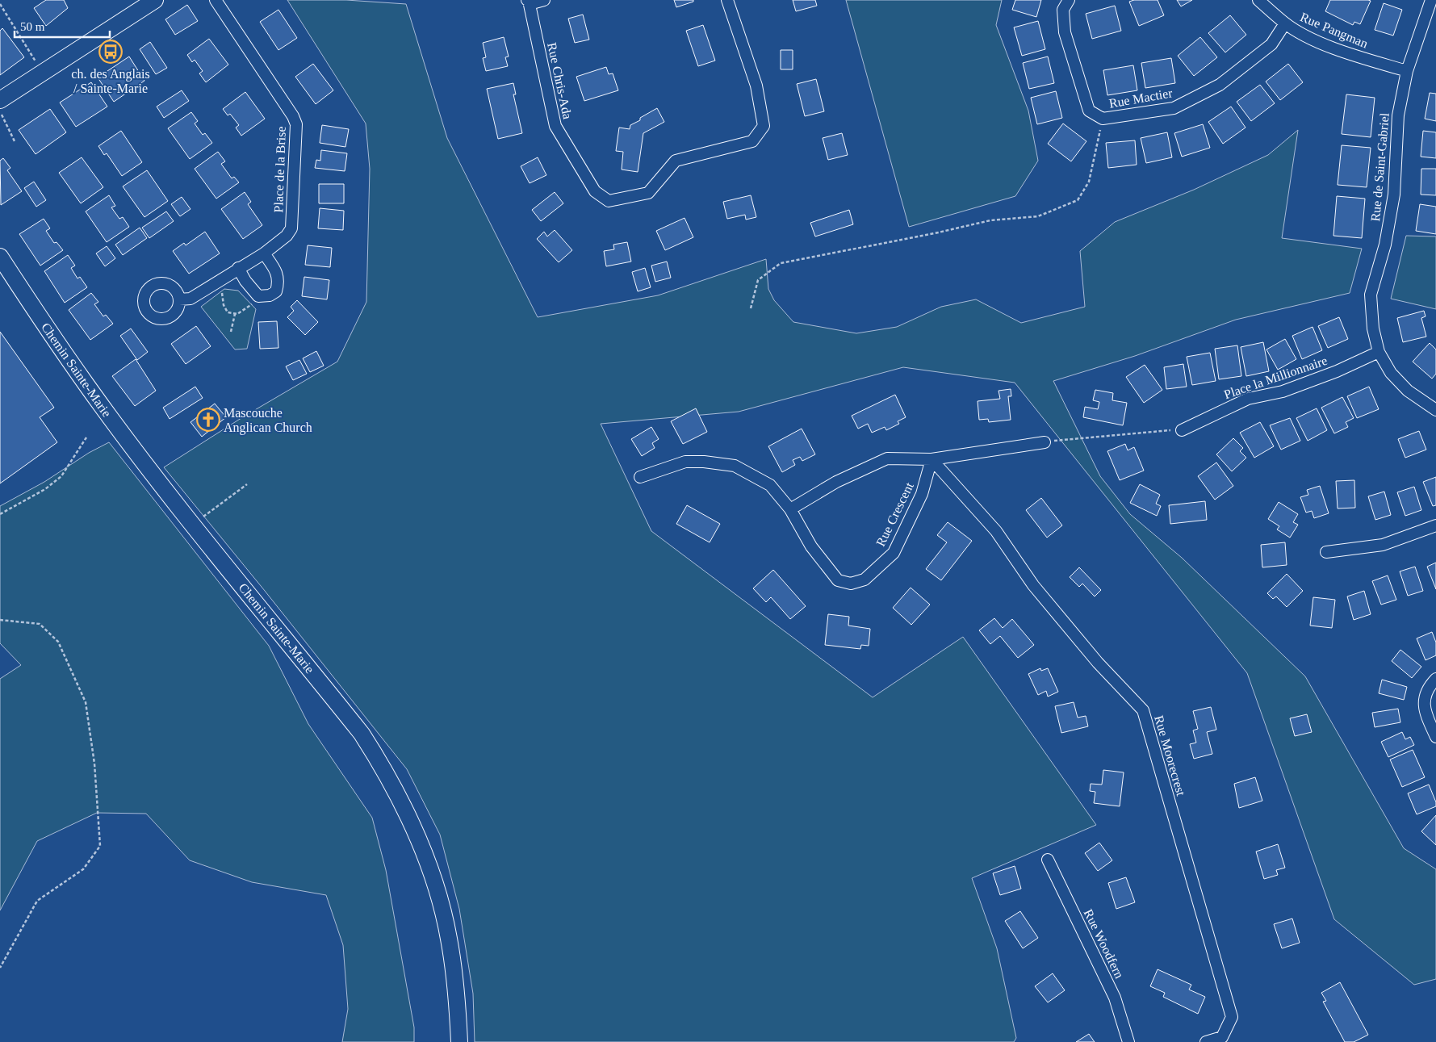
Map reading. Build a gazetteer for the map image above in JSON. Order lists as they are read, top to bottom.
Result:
{
  "streets": {
    "street": [
      "Rue Pangman",
      "Rue Chris-Ada",
      "Rue Mactier",
      "Rue de Saint-Gabriel",
      "Place de la Brise",
      "Chemin Sainte-Marie",
      "Place la Millionnaire",
      "Rue Crescent",
      "Rue Moorecrest",
      "Rue Woodfern"
    ]
  },
  "crossings": [
    ["Rue Pangman", "Rue Mactier"],
    ["Rue Pangman", "Rue de Saint-Gabriel"],
    ["Rue de Saint-Gabriel", "Place la Millionnaire"],
    ["Rue Crescent", "Rue Moorecrest"]
  ],
  "places": {
    "bus stop": ["ch. des Anglais / Sainte-Marie"],
    "church": ["Mascouche Anglican Church"]
  },
  "scale_bar": "50 m"
}
